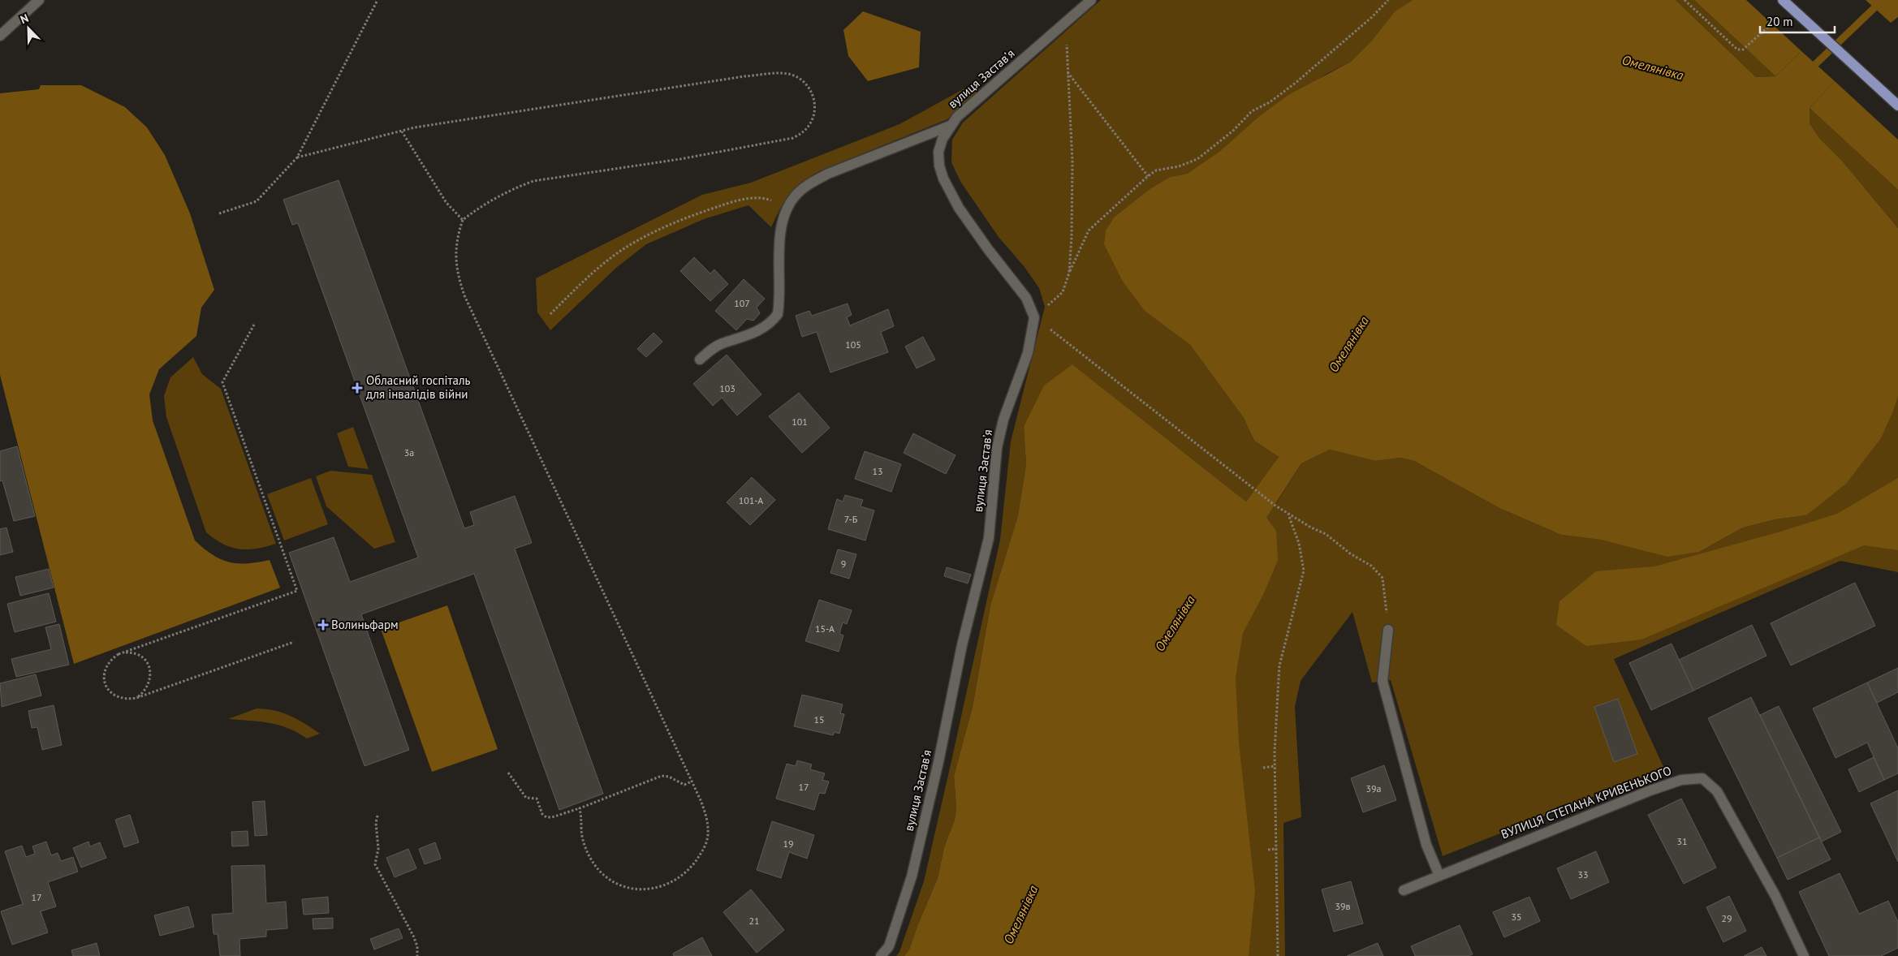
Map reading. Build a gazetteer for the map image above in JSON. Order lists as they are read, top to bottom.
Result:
{
  "streets": {
    "street": ["вулиця Заставʼя", "ВУЛИЦЯ СТЕПАНА КРИВЕНЬКОГО"]
  },
  "water": ["Омелянівка"],
  "places": {
    "health": ["Обласний госпіталь для інвалідів війни", "Волиньфарм"]
  },
  "house_numbers": [
    "107",
    "105",
    "103",
    "101",
    "3а",
    "13",
    "101-А",
    "7-Б",
    "9",
    "15-А",
    "15",
    "17",
    "39а",
    "31",
    "19",
    "33",
    "17",
    "39в",
    "35",
    "29",
    "21"
  ],
  "scale_bar": "20 m",
  "north": "top left"
}
